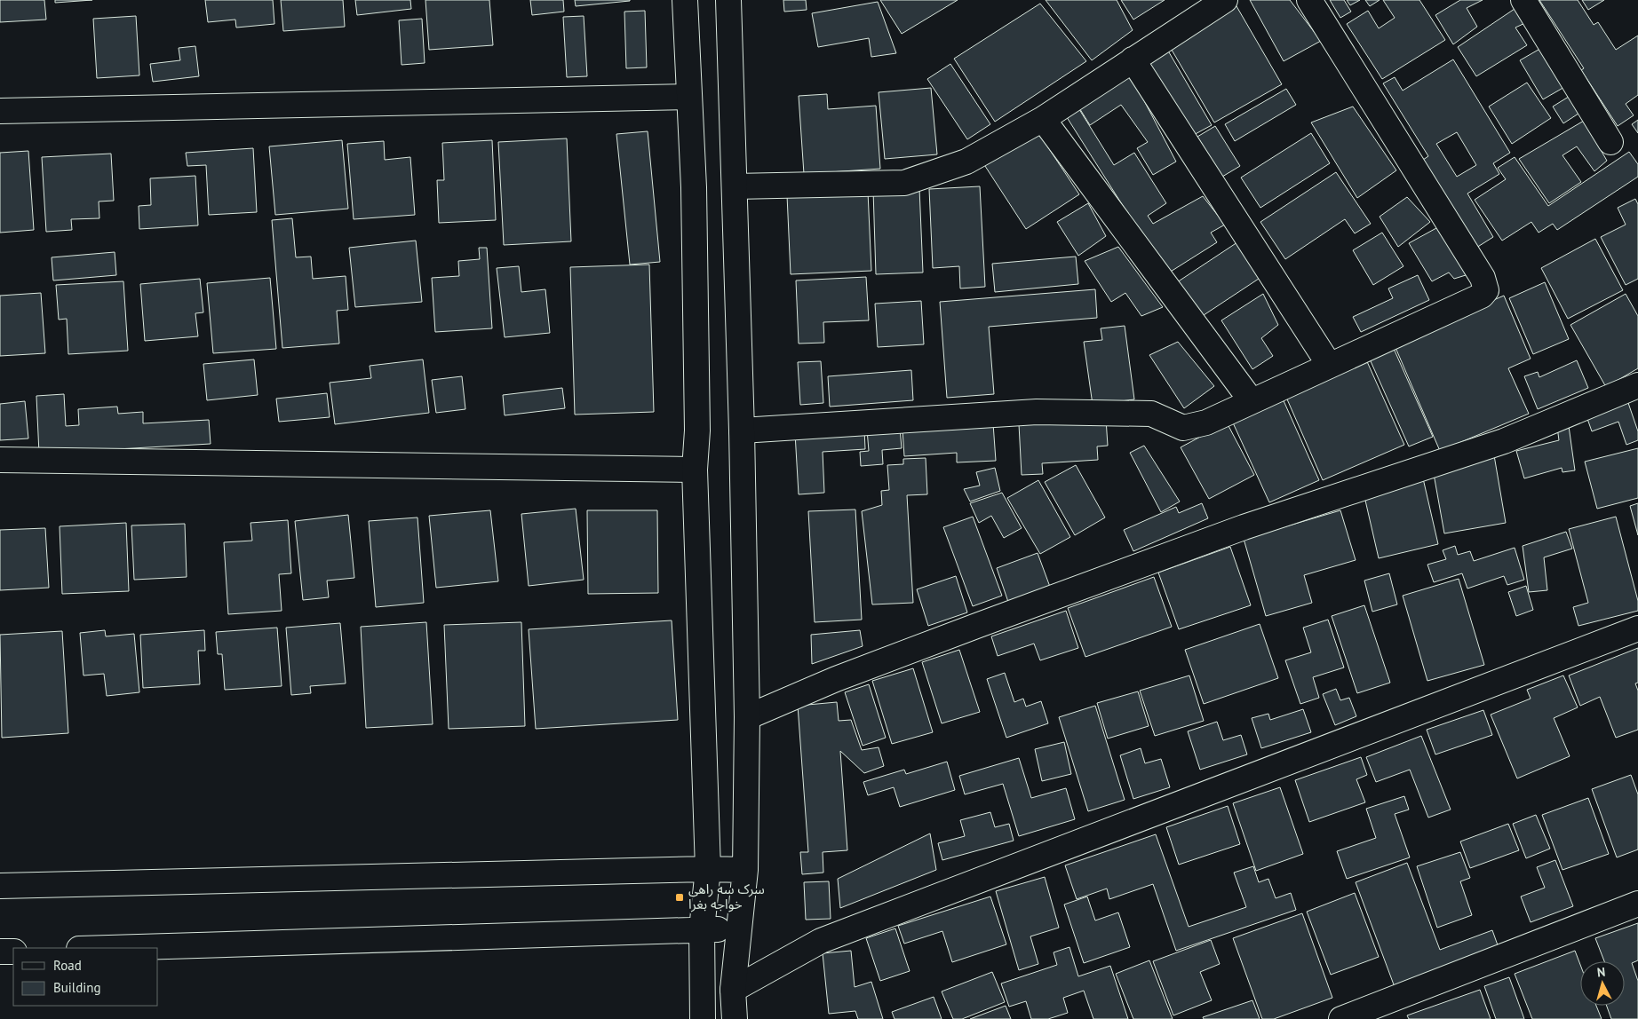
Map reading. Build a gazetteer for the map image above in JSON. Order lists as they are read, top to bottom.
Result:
{
  "places": {
    "transit": ["سرک سه راهی خواجه بغرا"]
  },
  "legend": ["Road", "Building"],
  "north": "top"
}
